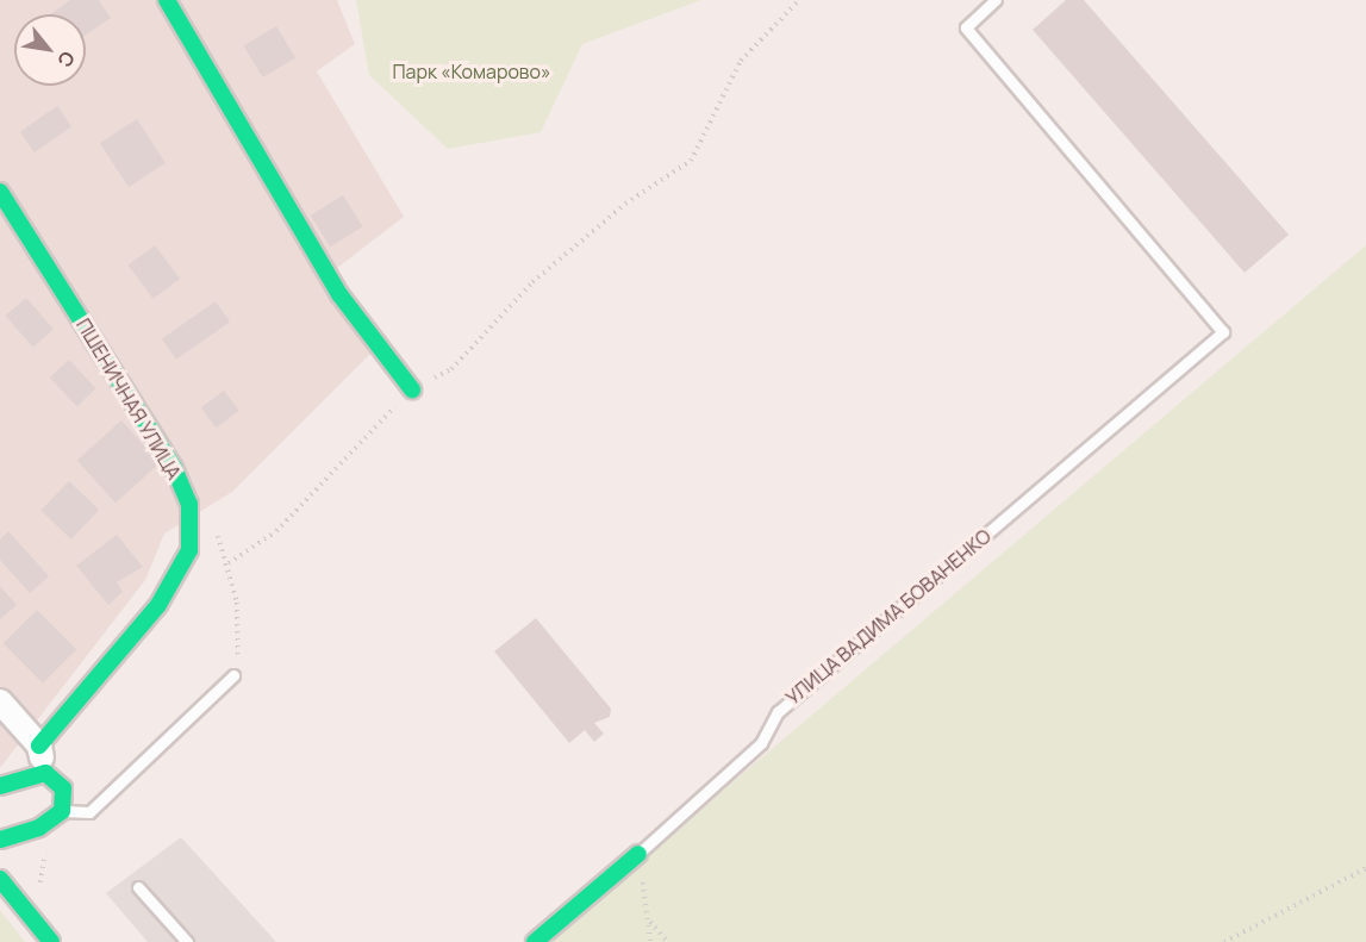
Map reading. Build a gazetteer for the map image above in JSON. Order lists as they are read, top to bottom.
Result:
{
  "streets": {
    "street": ["ПШЕНИЧНАЯ УЛИЦА", "УЛИЦА ВАДИМА БОВАНЕНКО"]
  },
  "parks": ["Парк «Комарово»"],
  "north": "bottom right"
}
